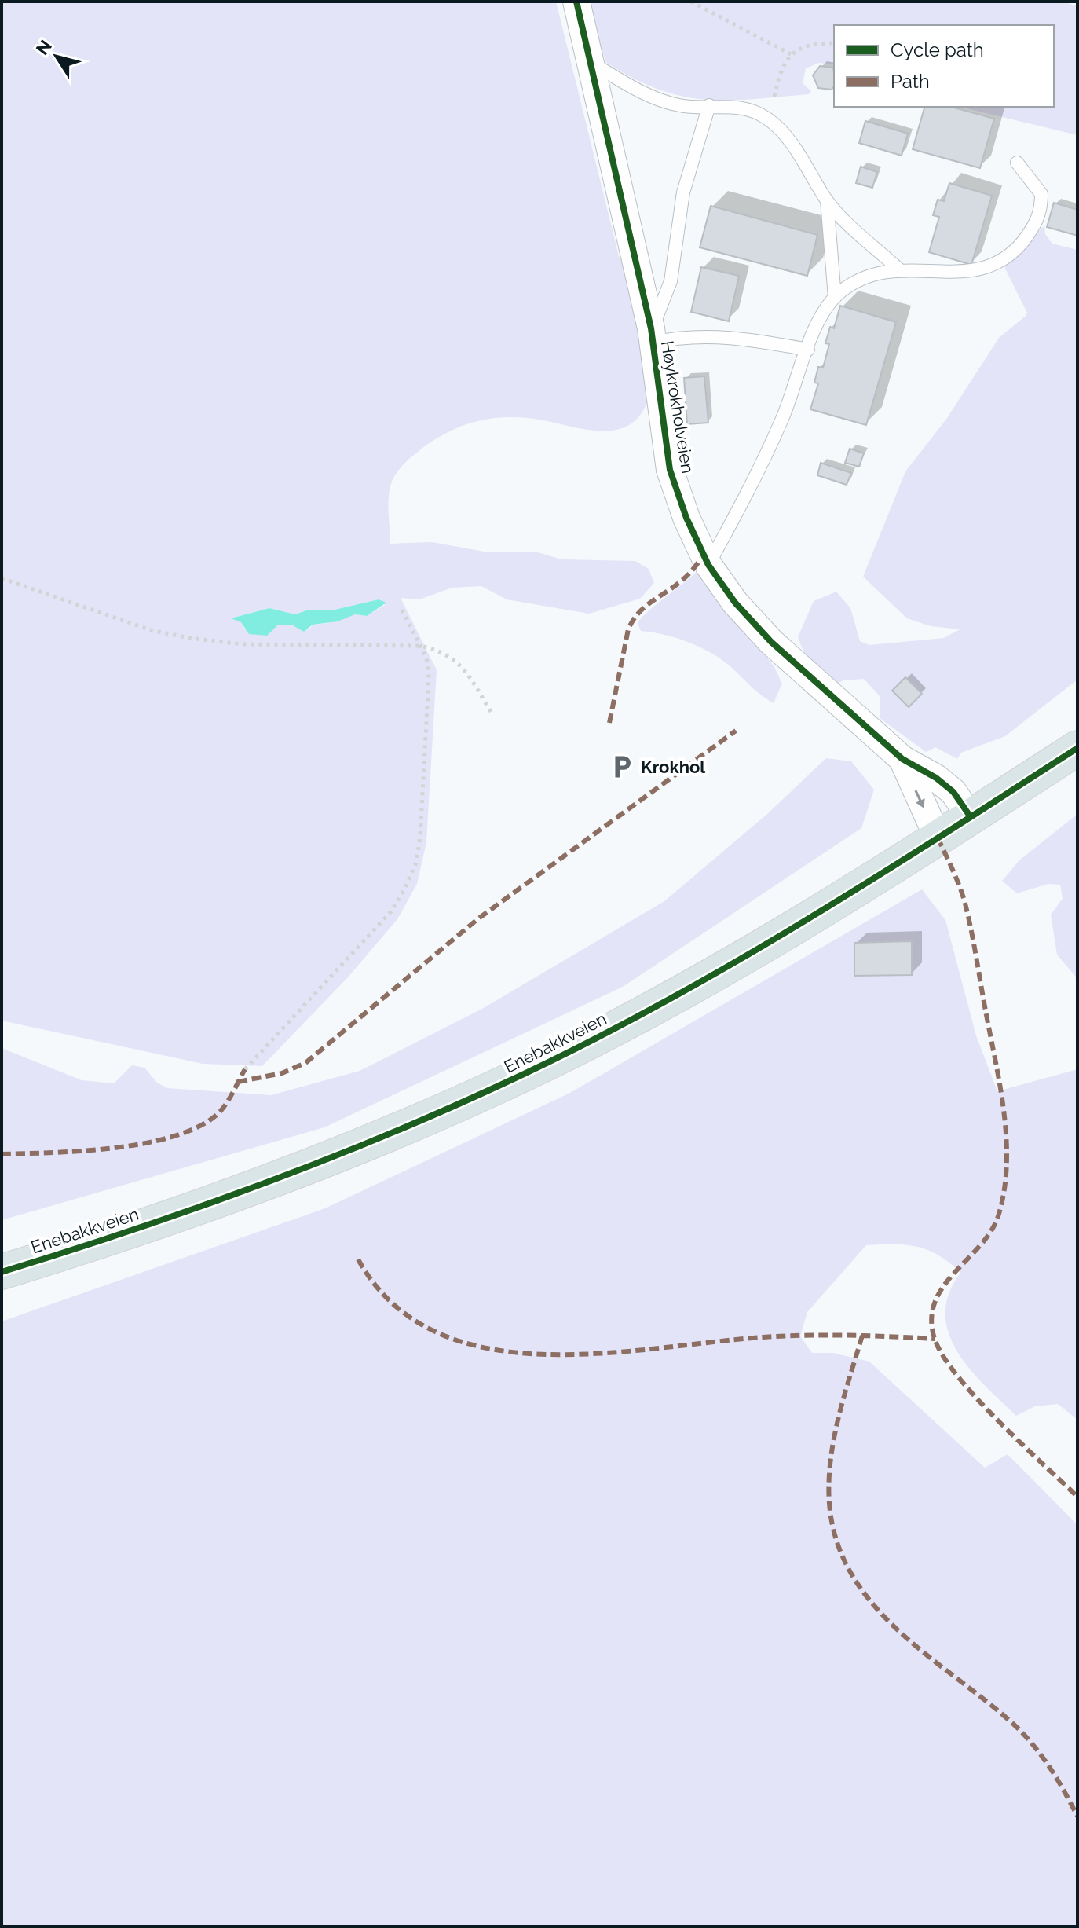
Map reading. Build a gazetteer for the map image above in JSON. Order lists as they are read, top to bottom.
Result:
{
  "streets": {
    "main road": ["Enebakkveien"],
    "street": ["Høykrokholveien"]
  },
  "crossings": [
    ["Høykrokholveien", "Enebakkveien"]
  ],
  "places": {
    "parking": ["Krokhol"]
  },
  "legend": ["Cycle path", "Path"],
  "north": "top left"
}
